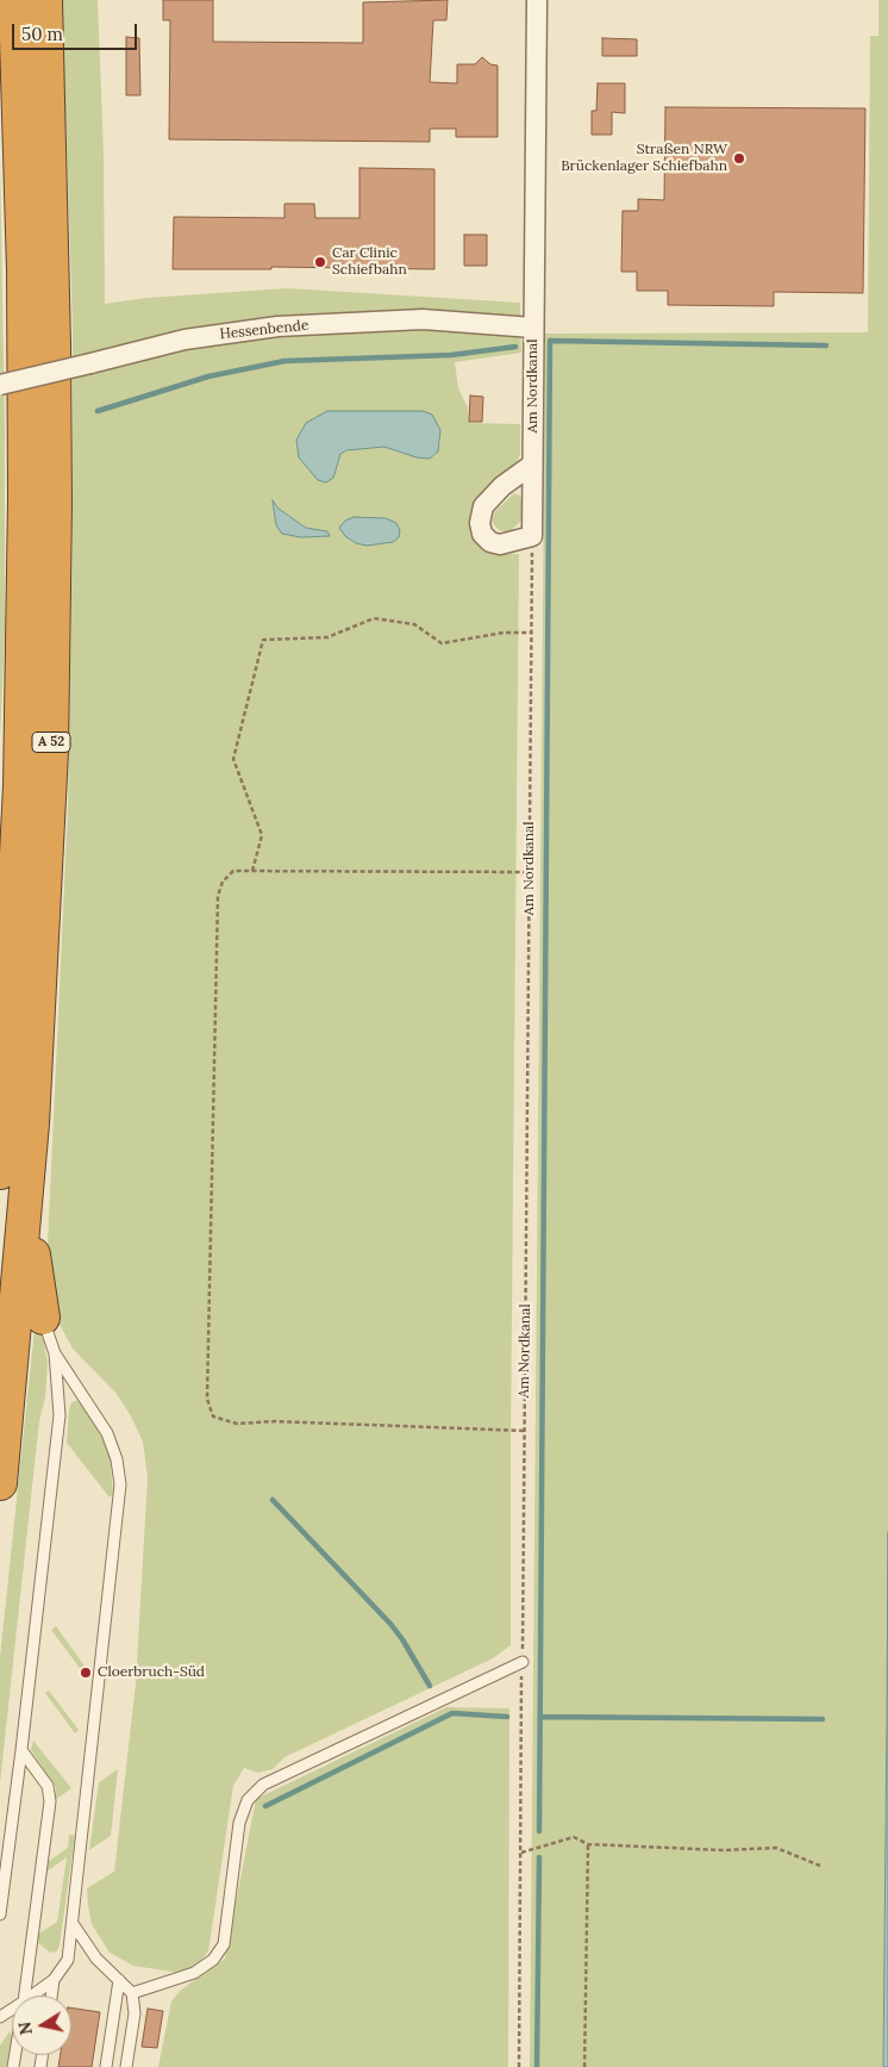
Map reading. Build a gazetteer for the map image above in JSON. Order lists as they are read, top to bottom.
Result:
{
  "streets": {
    "highway": ["A 52"],
    "street": ["Hessenbende", "Am Nordkanal"]
  },
  "crossings": [
    ["Hessenbende", "Am Nordkanal"]
  ],
  "places": ["Straßen NRW Brückenlager Schiefbahn", "Car Clinic Schiefbahn", "Cloerbruch-Süd"],
  "scale_bar": "50 m",
  "north": "left"
}
